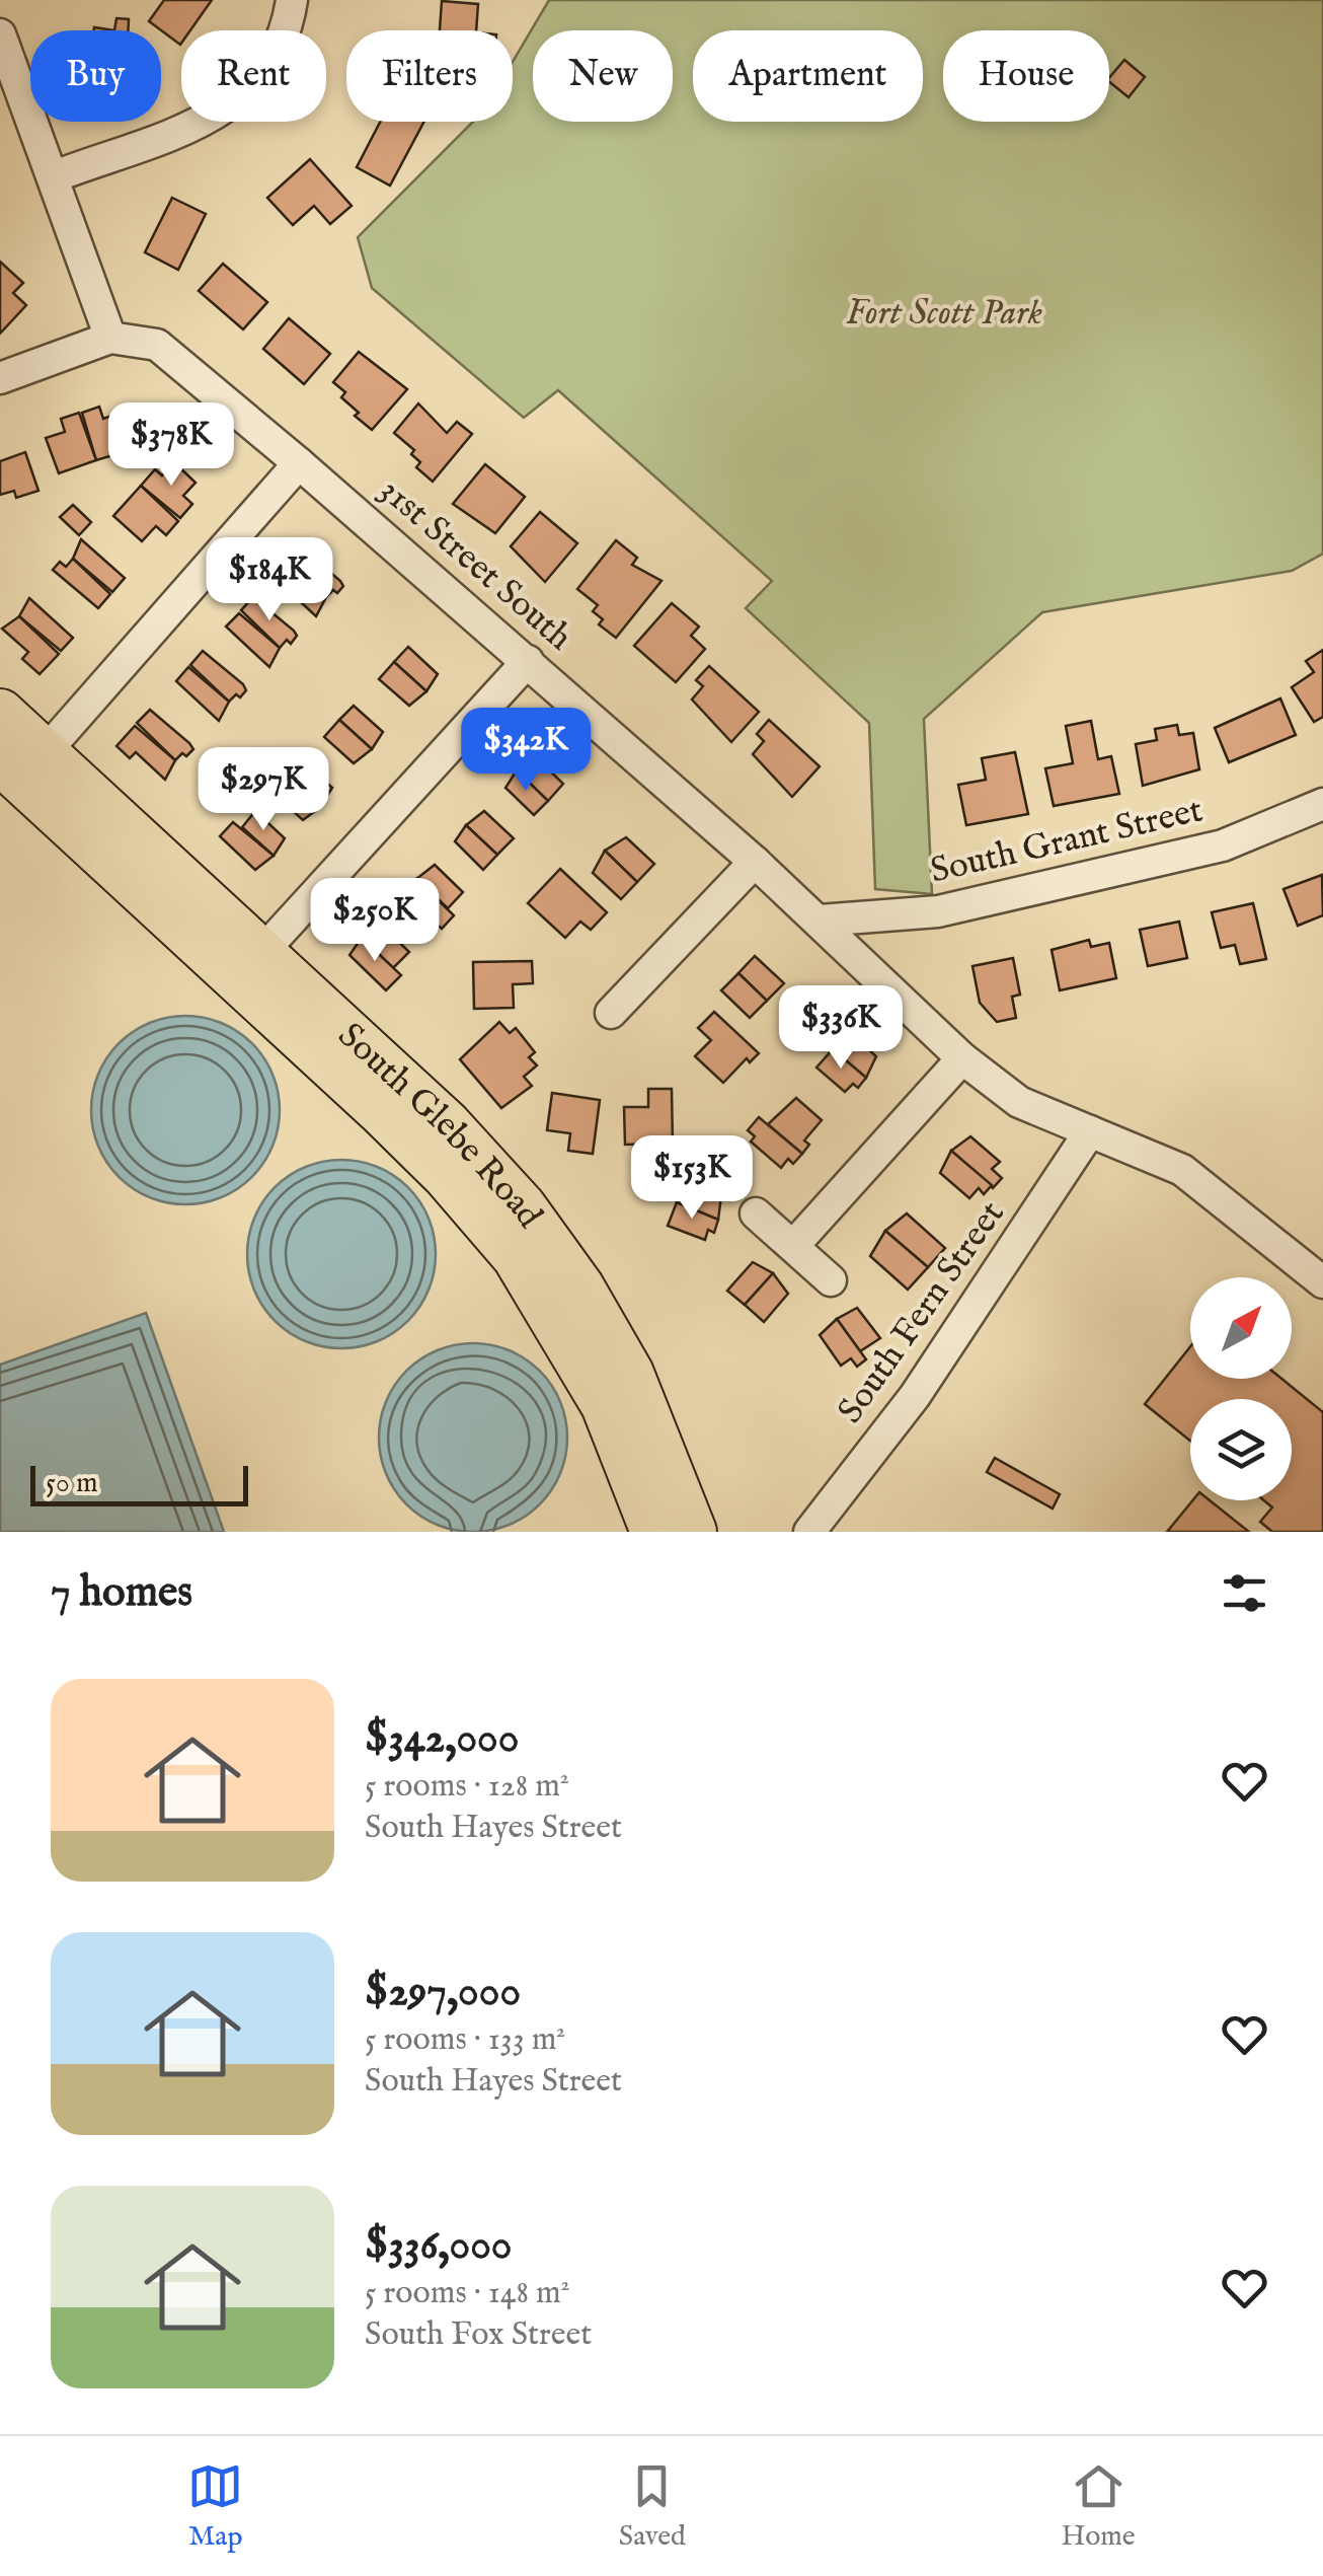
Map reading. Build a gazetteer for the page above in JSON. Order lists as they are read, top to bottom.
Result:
{
  "streets": {
    "main road": ["South Glebe Road"],
    "street": ["31st Street South", "South Grant Street", "South Fern Street"]
  },
  "crossings": [
    ["31st Street South", "South Grant Street"],
    ["31st Street South", "South Fern Street"]
  ],
  "parks": ["Fort Scott Park"],
  "scale_bar": "50 m",
  "north": "top right",
  "page": {
    "chip": [
      "Buy",
      "Rent",
      "Filters",
      "New",
      "Apartment",
      "House"
    ],
    "price": [
      "$378K",
      "$184K",
      "$342K",
      "$297K",
      "$250K",
      "$336K",
      "$153K"
    ],
    "scale": "50 m",
    "heading": "7 homes",
    "list": [
      {
        "name": "$342,000",
        "note": "5 rooms · 128 m² · South Hayes Street"
      },
      {
        "name": "$297,000",
        "note": "5 rooms · 133 m² · South Hayes Street"
      },
      {
        "name": "$336,000",
        "note": "5 rooms · 148 m² · South Fox Street"
      }
    ],
    "tabs": ["Map", "Saved", "Home"]
  }
}
